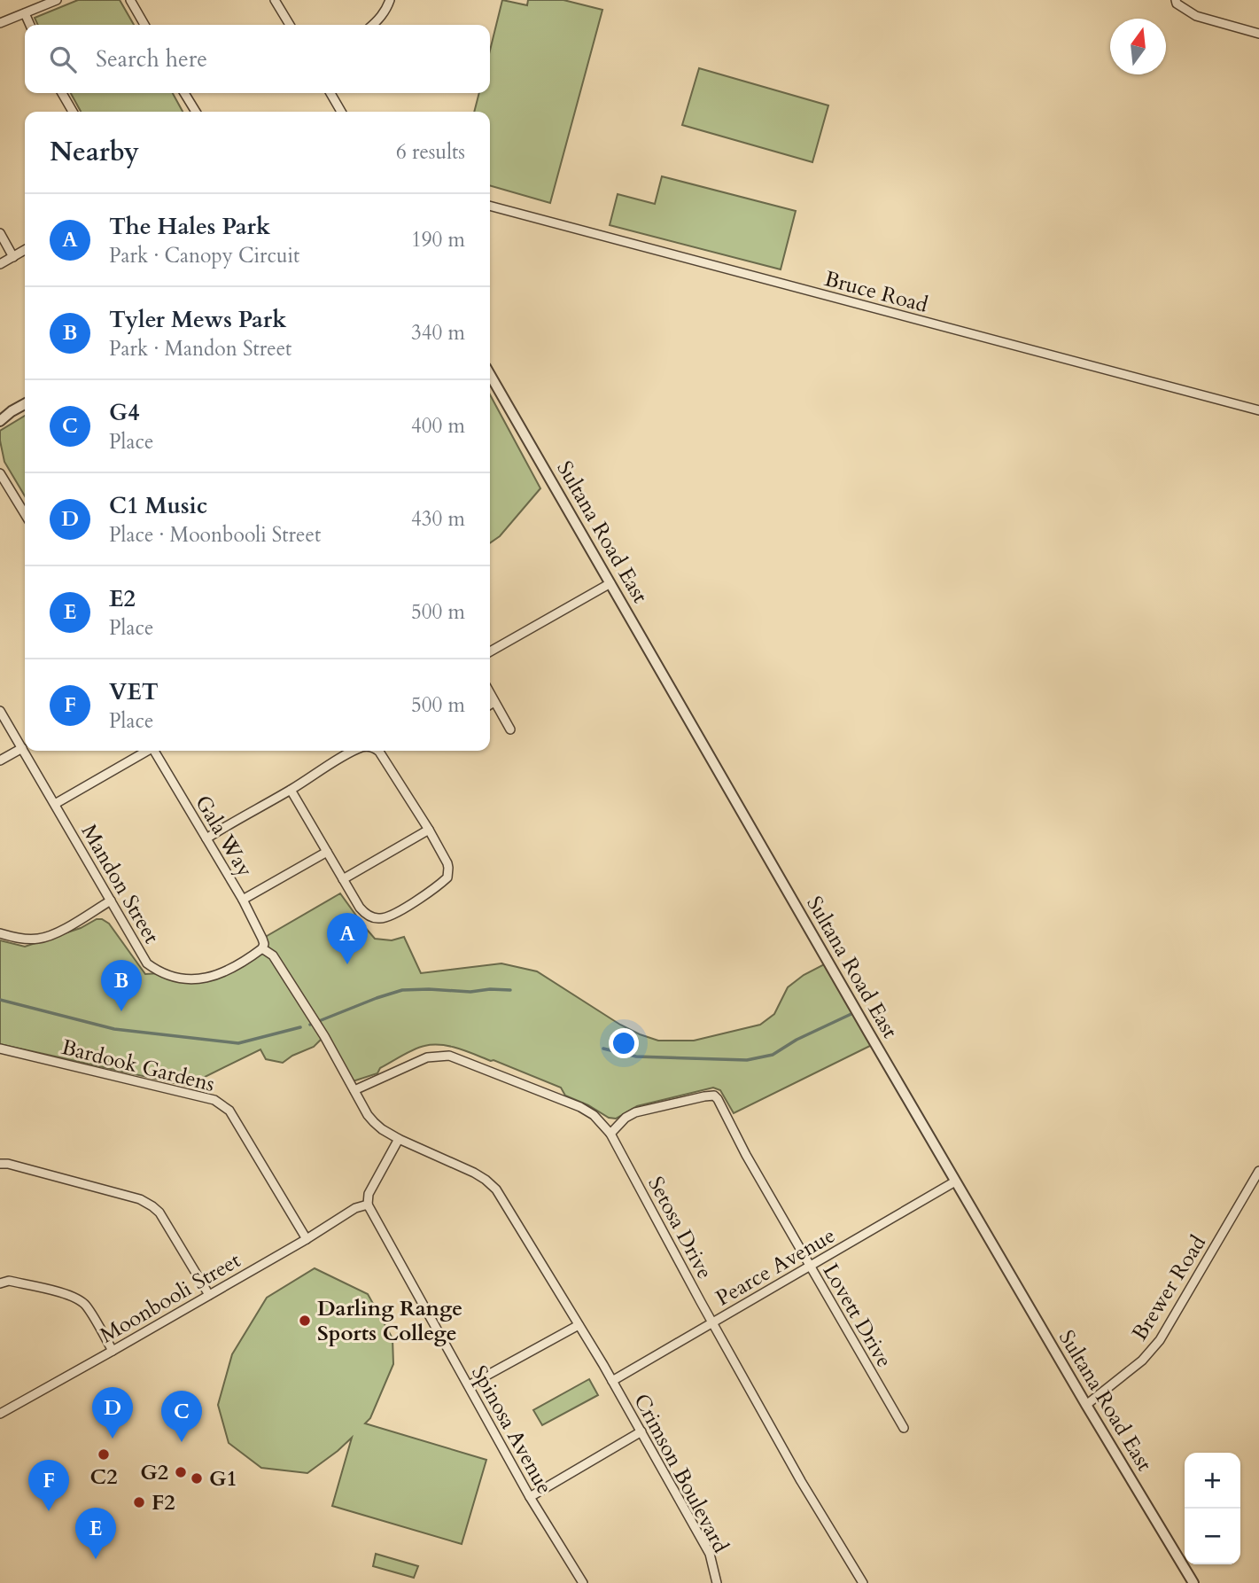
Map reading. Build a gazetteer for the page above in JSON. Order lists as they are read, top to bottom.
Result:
{
  "streets": {
    "street": [
      "Bruce Road",
      "Sultana Road East",
      "Gala Way",
      "Mandon Street",
      "Bardook Gardens",
      "Setosa Drive",
      "Pearce Avenue",
      "Brewer Road",
      "Moonbooli Street",
      "Lovett Drive",
      "Spinosa Avenue",
      "Crimson Boulevard"
    ]
  },
  "crossings": [
    ["Sultana Road East", "Pearce Avenue"],
    ["Sultana Road East", "Brewer Road"],
    ["Gala Way", "Mandon Street"],
    ["Gala Way", "Setosa Drive"],
    ["Bardook Gardens", "Moonbooli Street"],
    ["Setosa Drive", "Pearce Avenue"],
    ["Setosa Drive", "Lovett Drive"],
    ["Pearce Avenue", "Lovett Drive"],
    ["Pearce Avenue", "Crimson Boulevard"],
    ["Moonbooli Street", "Spinosa Avenue"]
  ],
  "places": [
    "Darling Range Sports College",
    "C2",
    "G2",
    "G1",
    "F2"
  ],
  "north": "top",
  "page": {
    "search": "Search here",
    "heading": ["Nearby", "6 results"],
    "list": [
      {
        "mark": "A",
        "name": "The Hales Park",
        "note": "Park · Canopy Circuit",
        "value": "190 m"
      },
      {
        "mark": "B",
        "name": "Tyler Mews Park",
        "note": "Park · Mandon Street",
        "value": "340 m"
      },
      {
        "mark": "C",
        "name": "G4",
        "note": "Place",
        "value": "400 m"
      },
      {
        "mark": "D",
        "name": "C1 Music",
        "note": "Place · Moonbooli Street",
        "value": "430 m"
      },
      {
        "mark": "E",
        "name": "E2",
        "note": "Place",
        "value": "500 m"
      },
      {
        "mark": "F",
        "name": "VET",
        "note": "Place",
        "value": "500 m"
      }
    ],
    "pins": [
      "A",
      "B",
      "D",
      "C",
      "F",
      "E"
    ],
    "map_buttons": ["+", "−"]
  }
}
